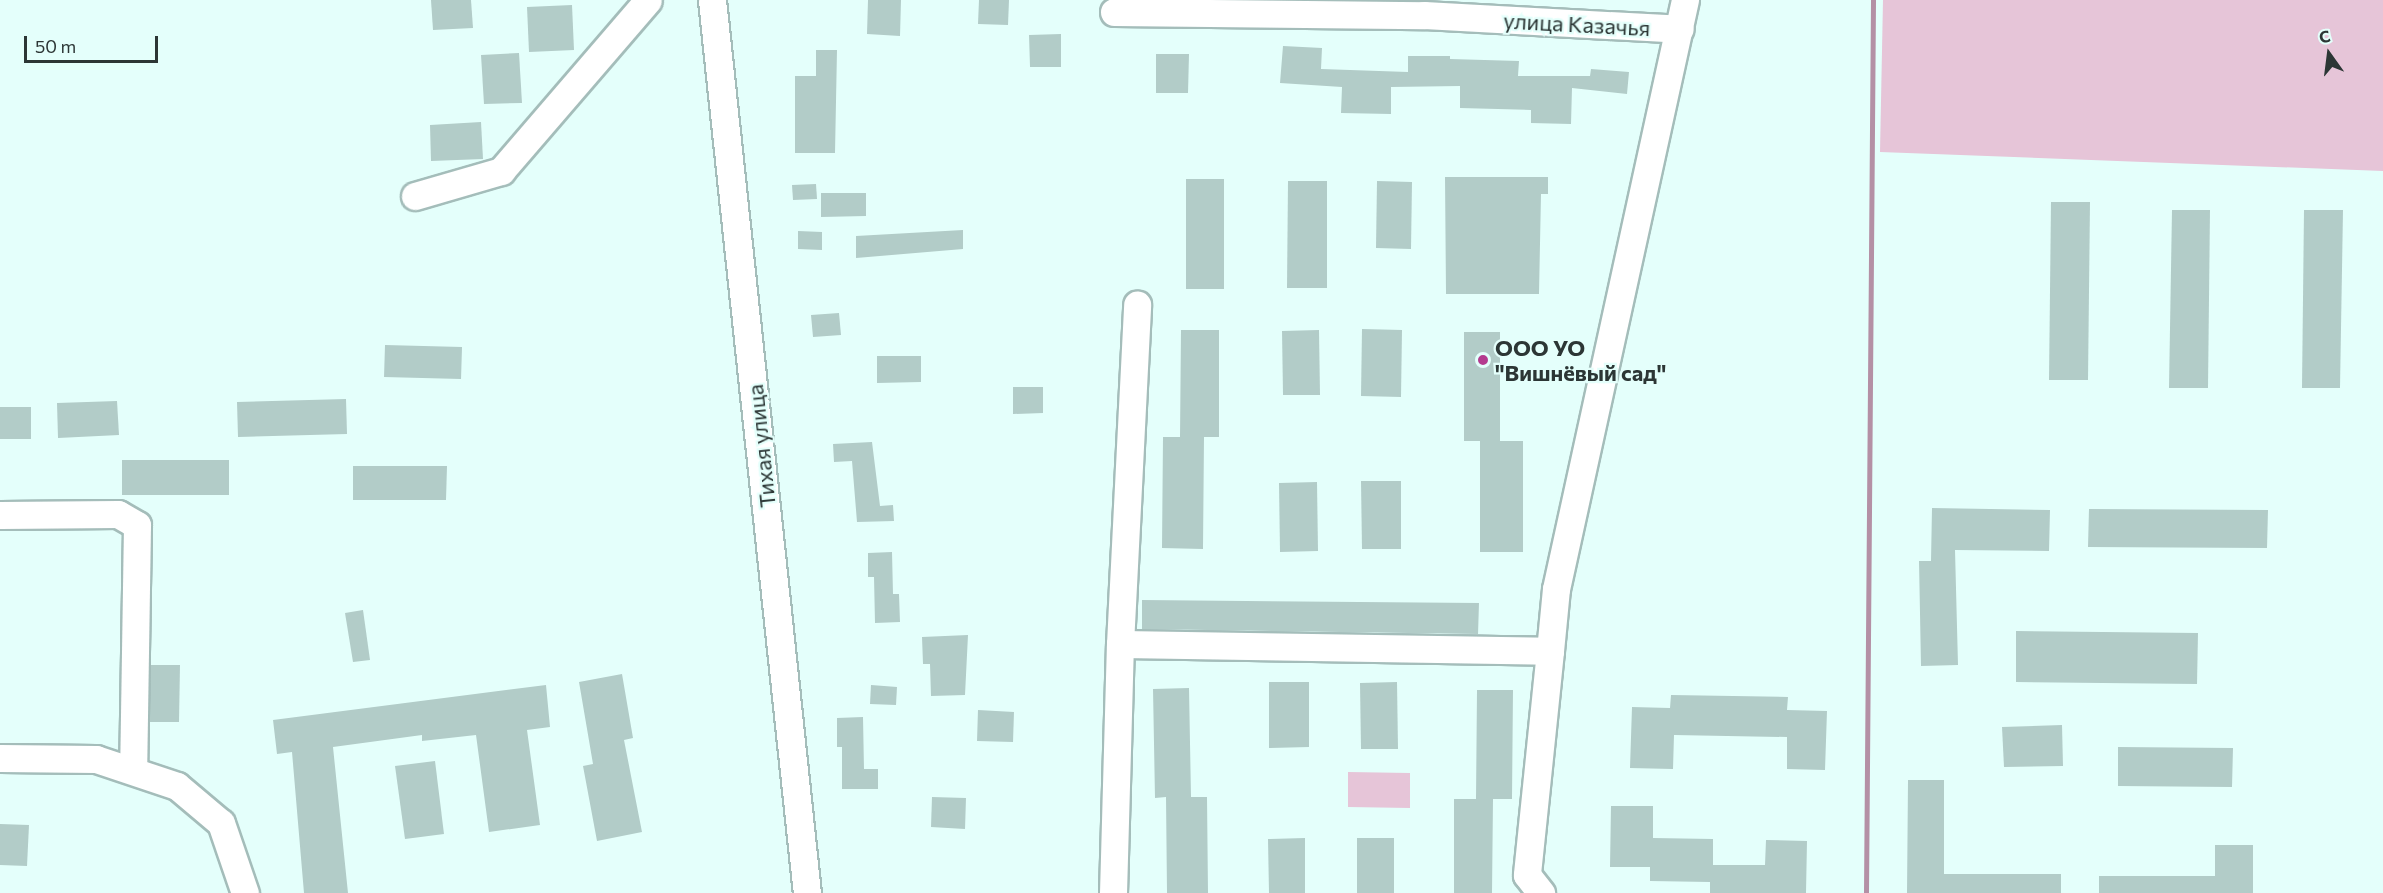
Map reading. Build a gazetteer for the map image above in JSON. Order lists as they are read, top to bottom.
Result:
{
  "streets": {
    "street": ["улица Казачья", "Тихая улица"]
  },
  "places": ["ООО УО \"Вишнёвый сад\""],
  "scale_bar": "50 m",
  "north": "top"
}
